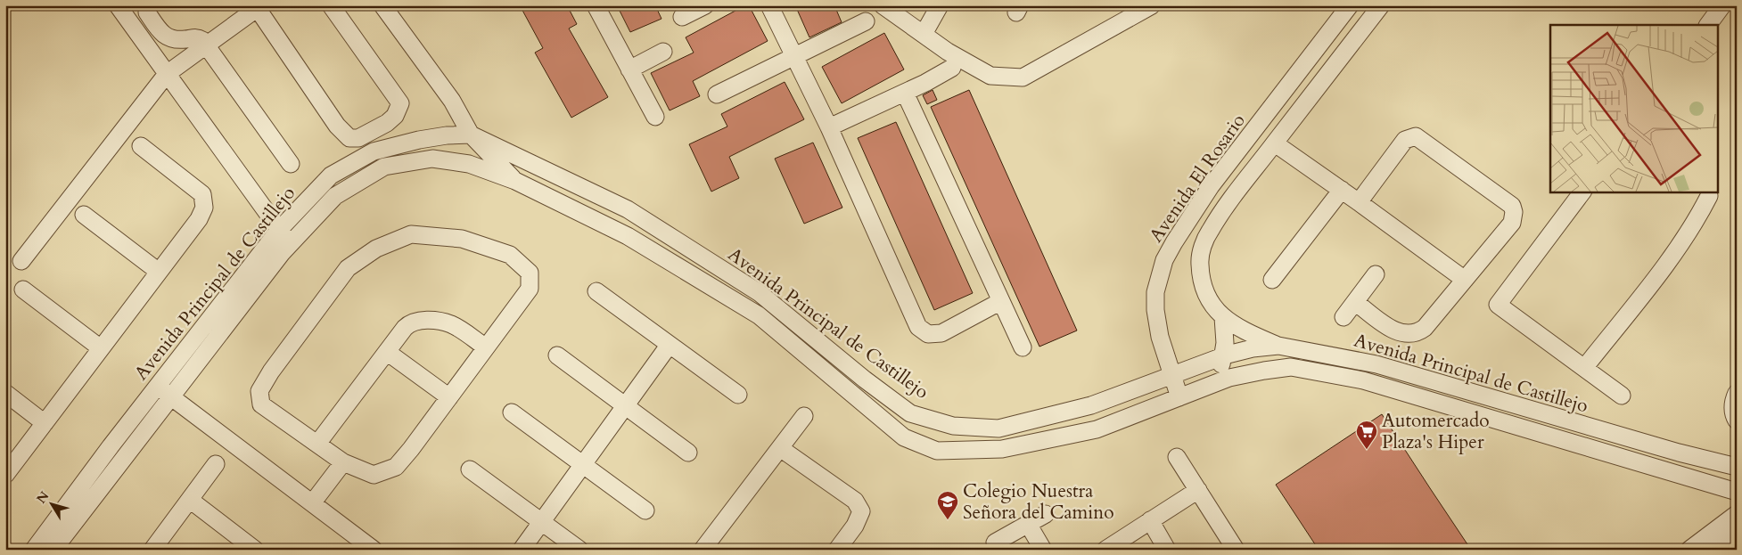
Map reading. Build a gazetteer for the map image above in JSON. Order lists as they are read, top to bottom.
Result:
{
  "streets": {
    "street": ["Avenida El Rosario", "Avenida Principal de Castillejo"]
  },
  "crossings": [
    ["Avenida El Rosario", "Avenida Principal de Castillejo"]
  ],
  "places": {
    "supermarket": ["Automercado Plaza's Hiper"],
    "school or university": ["Colegio Nuestra Señora del Camino"]
  },
  "north": "top left"
}
